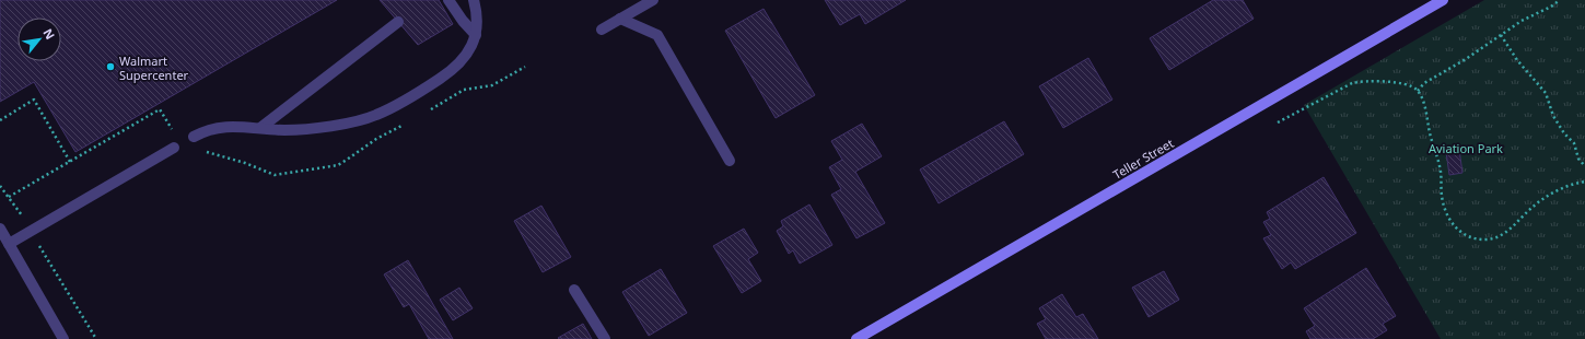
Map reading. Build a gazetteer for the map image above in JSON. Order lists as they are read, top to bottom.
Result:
{
  "streets": {
    "street": ["Teller Street"]
  },
  "parks": ["Aviation Park"],
  "places": ["Walmart Supercenter"],
  "north": "top right"
}
